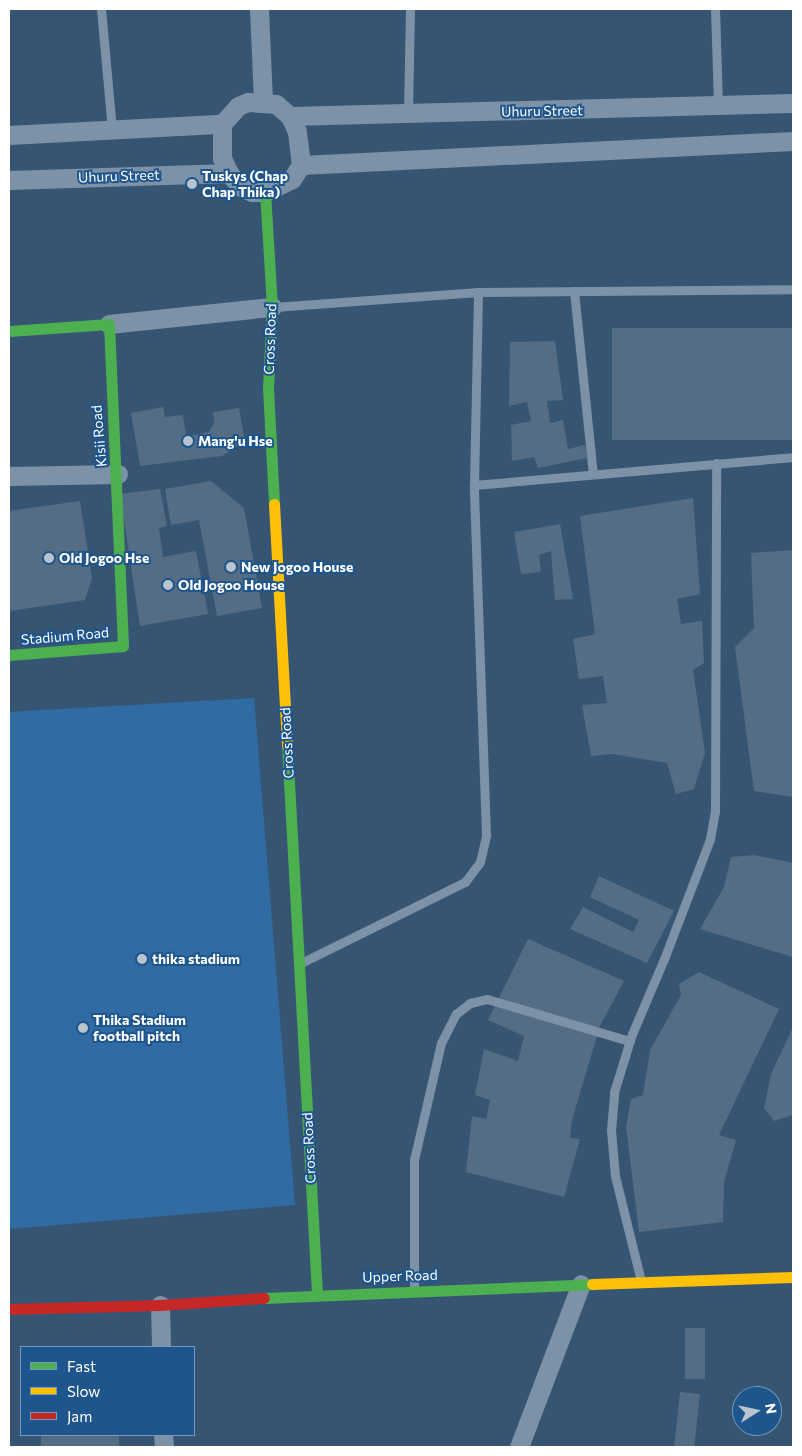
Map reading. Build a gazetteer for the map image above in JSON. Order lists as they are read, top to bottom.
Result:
{
  "streets": {
    "street": [
      "Uhuru Street",
      "Cross Road",
      "Kisii Road",
      "Stadium Road",
      "Upper Road"
    ]
  },
  "crossings": [
    ["Uhuru Street", "Cross Road"],
    ["Cross Road", "Upper Road"],
    ["Kisii Road", "Stadium Road"]
  ],
  "places": [
    "Tuskys (Chap Chap Thika)",
    "Mang'u Hse",
    "Old Jogoo Hse",
    "New Jogoo House",
    "Old Jogoo House",
    "thika stadium",
    "Thika Stadium football pitch"
  ],
  "legend": ["Fast", "Slow", "Jam"],
  "north": "right"
}
